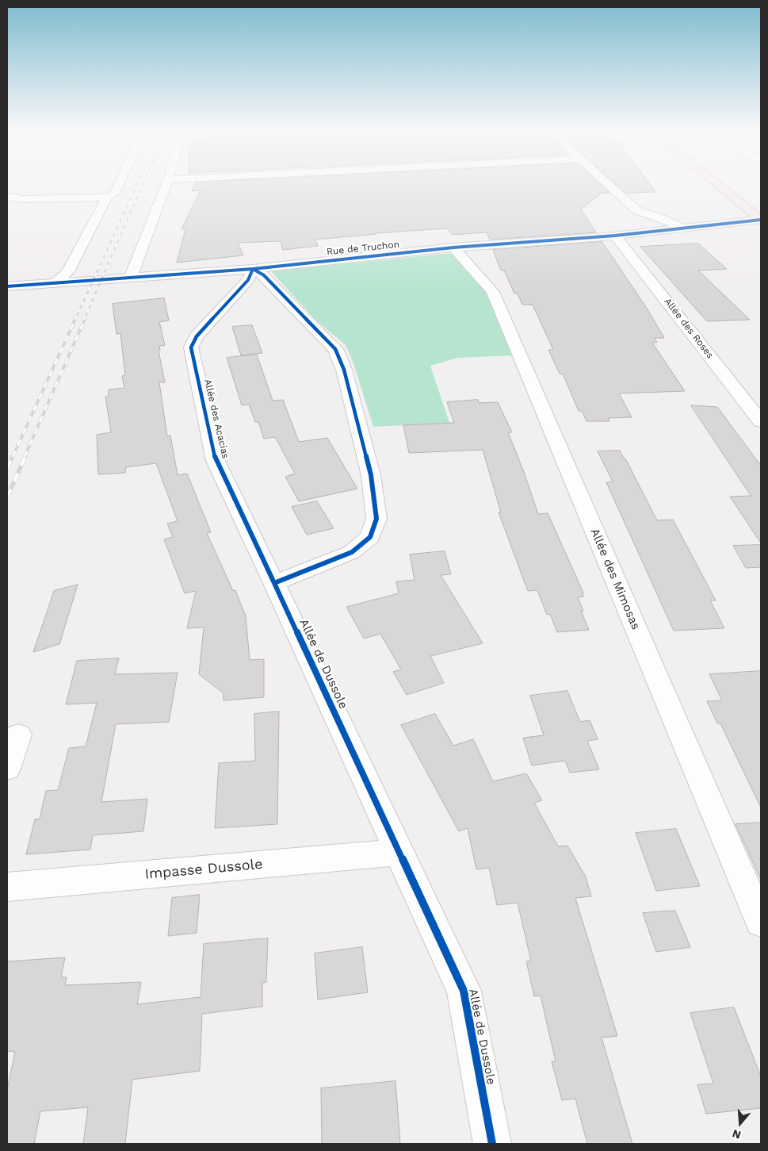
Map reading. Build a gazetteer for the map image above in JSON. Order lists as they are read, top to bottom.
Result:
{
  "streets": {
    "street": [
      "Rue de Truchon",
      "Allée des Roses",
      "Allée des Acacias",
      "Allée des Mimosas",
      "Allée de Dussole",
      "Impasse Dussole"
    ]
  },
  "crossings": [
    ["Rue de Truchon", "Allée des Roses"],
    ["Rue de Truchon", "Allée des Acacias"],
    ["Rue de Truchon", "Allée des Mimosas"],
    ["Allée des Acacias", "Allée de Dussole"],
    ["Allée de Dussole", "Impasse Dussole"]
  ],
  "north": "bottom"
}
